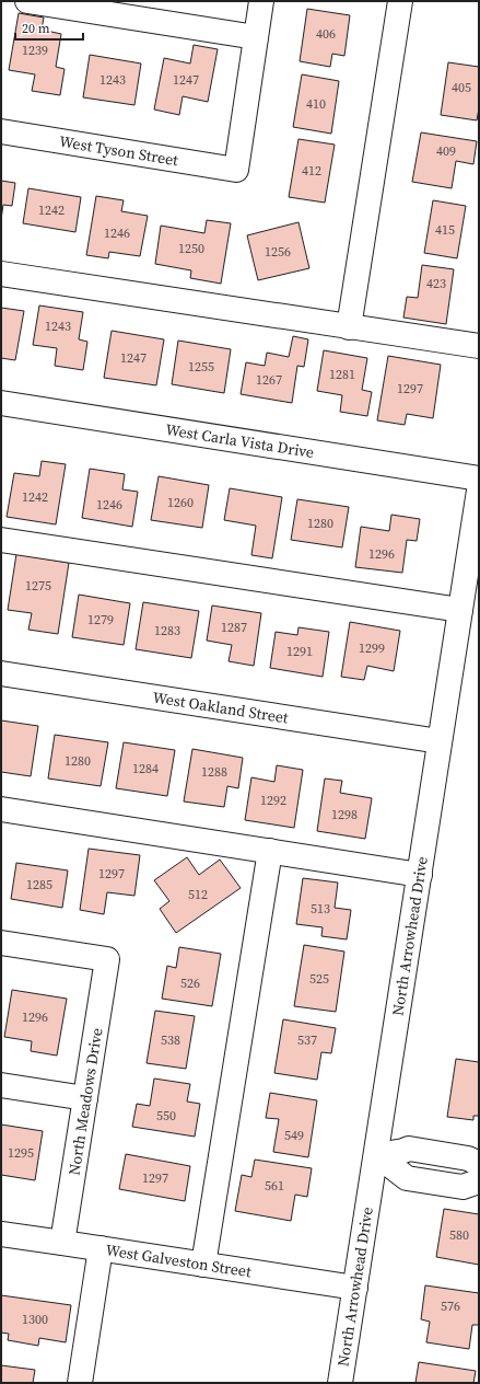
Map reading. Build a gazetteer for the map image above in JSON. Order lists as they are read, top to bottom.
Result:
{
  "streets": {
    "street": [
      "West Tyson Street",
      "West Carla Vista Drive",
      "West Oakland Street",
      "North Arrowhead Drive",
      "North Meadows Drive",
      "West Galveston Street"
    ]
  },
  "crossings": [
    ["West Oakland Street", "North Arrowhead Drive"],
    ["North Arrowhead Drive", "West Galveston Street"],
    ["North Meadows Drive", "West Galveston Street"]
  ],
  "house_numbers": [
    "406",
    "1239",
    "1243",
    "1247",
    "405",
    "410",
    "409",
    "412",
    "1242",
    "415",
    "1246",
    "1250",
    "1256",
    "423",
    "1243",
    "1247",
    "1255",
    "1281",
    "1267",
    "1297",
    "1242",
    "1260",
    "1246",
    "1280",
    "1296",
    "1275",
    "1279",
    "1287",
    "1283",
    "1299",
    "1291",
    "1280",
    "1284",
    "1288",
    "1292",
    "1298",
    "1297",
    "1285",
    "512",
    "513",
    "525",
    "526",
    "1296",
    "538",
    "537",
    "550",
    "549",
    "1295",
    "1297",
    "561",
    "580",
    "576",
    "1300"
  ],
  "scale_bar": "20 m"
}
